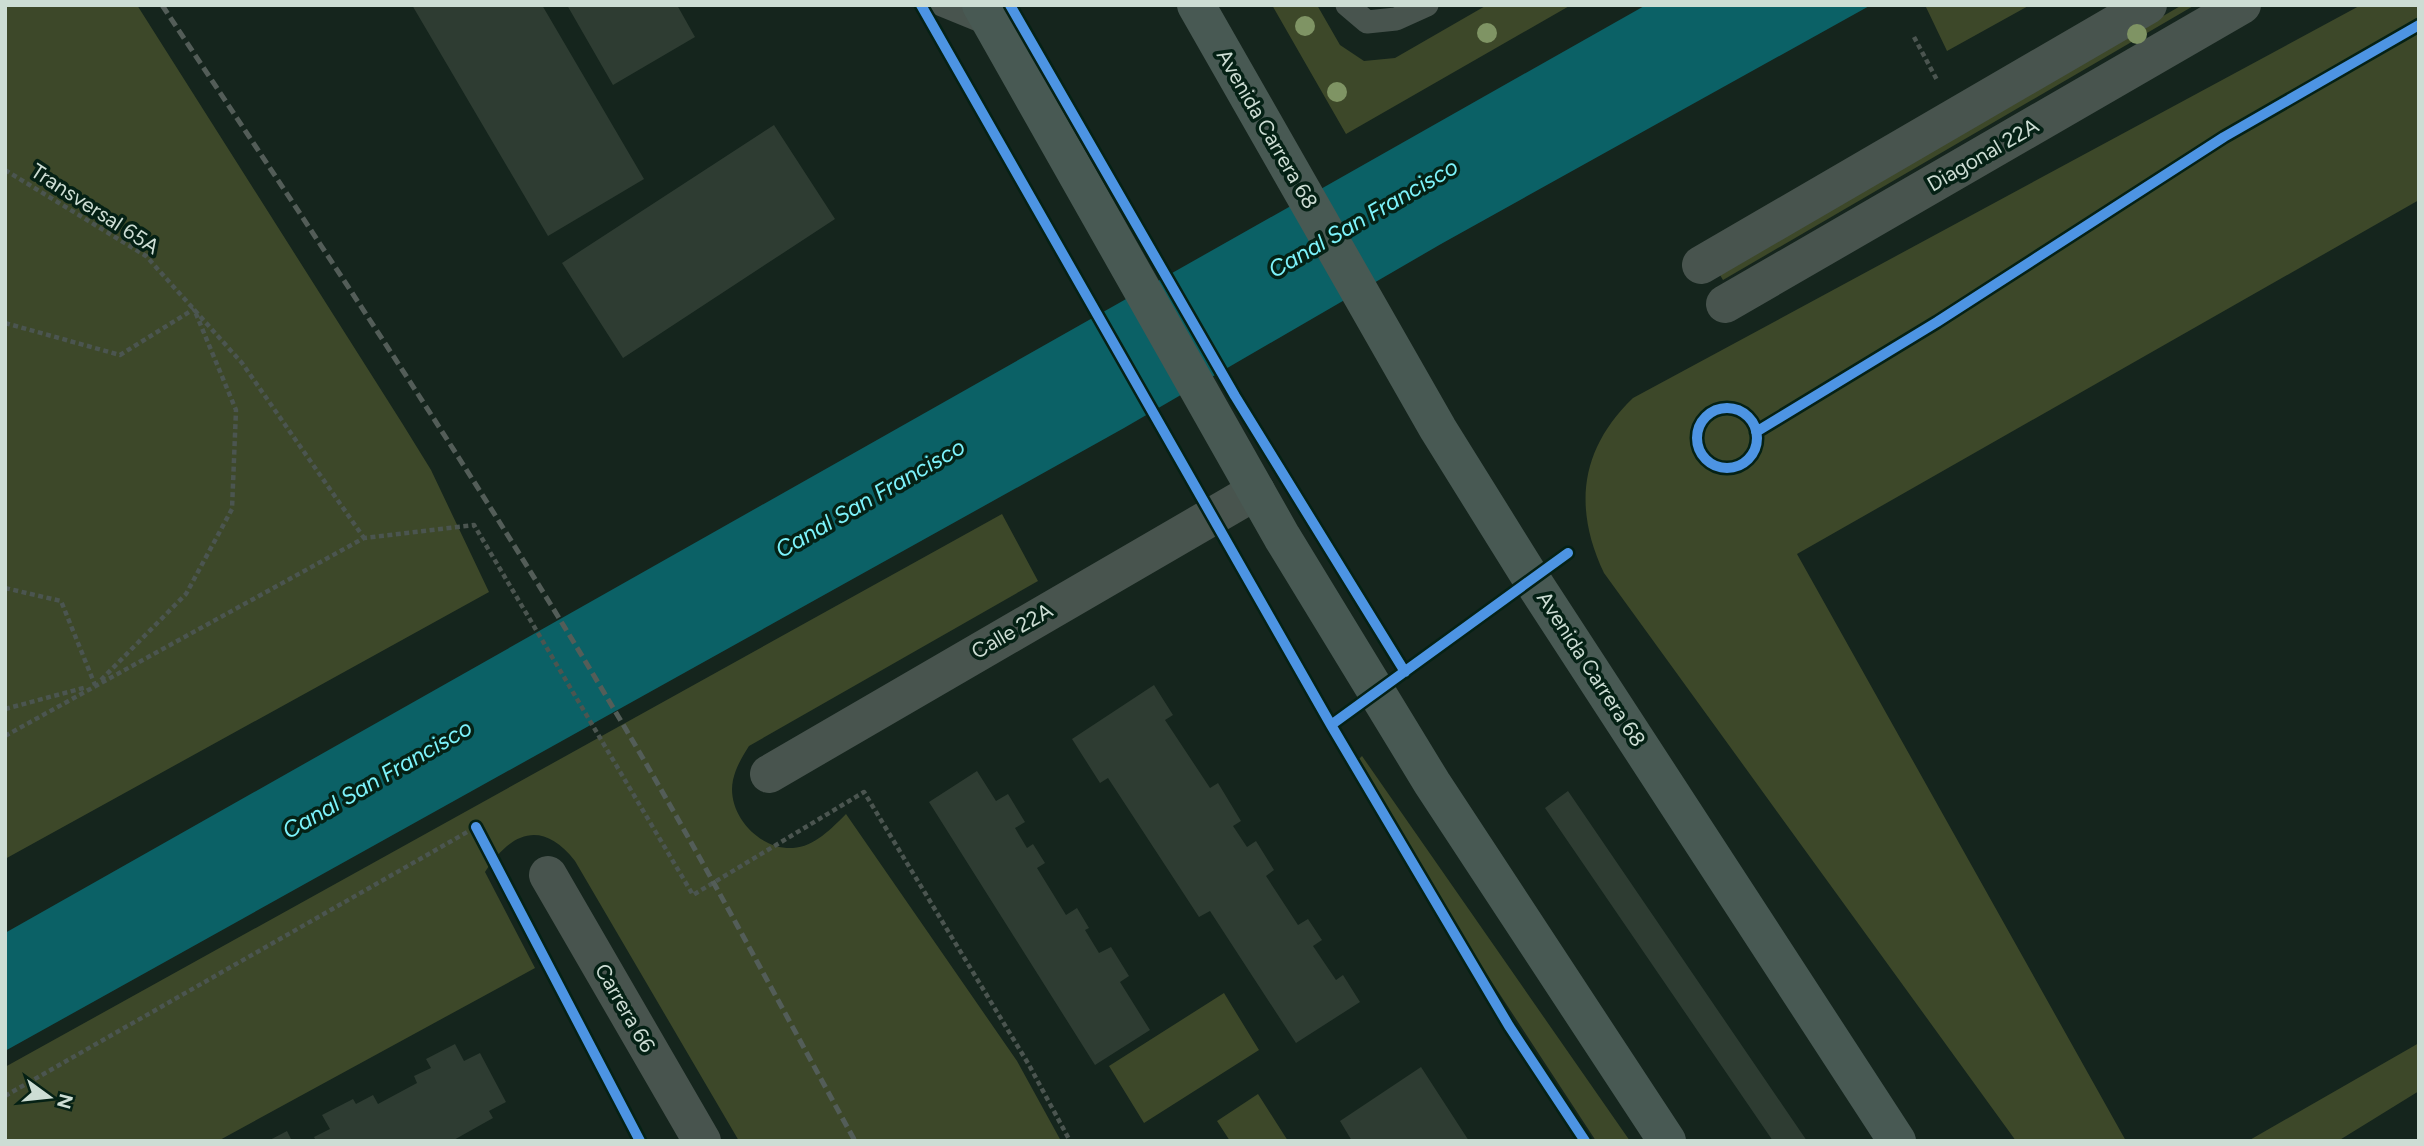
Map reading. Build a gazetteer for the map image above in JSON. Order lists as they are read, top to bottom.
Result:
{
  "streets": {
    "main road": ["Avenida Carrera 68"],
    "street": ["Diagonal 22A", "Calle 22A", "Carrera 66"],
    "path": ["Transversal 65A"]
  },
  "water": ["Canal San Francisco"],
  "north": "right"
}
